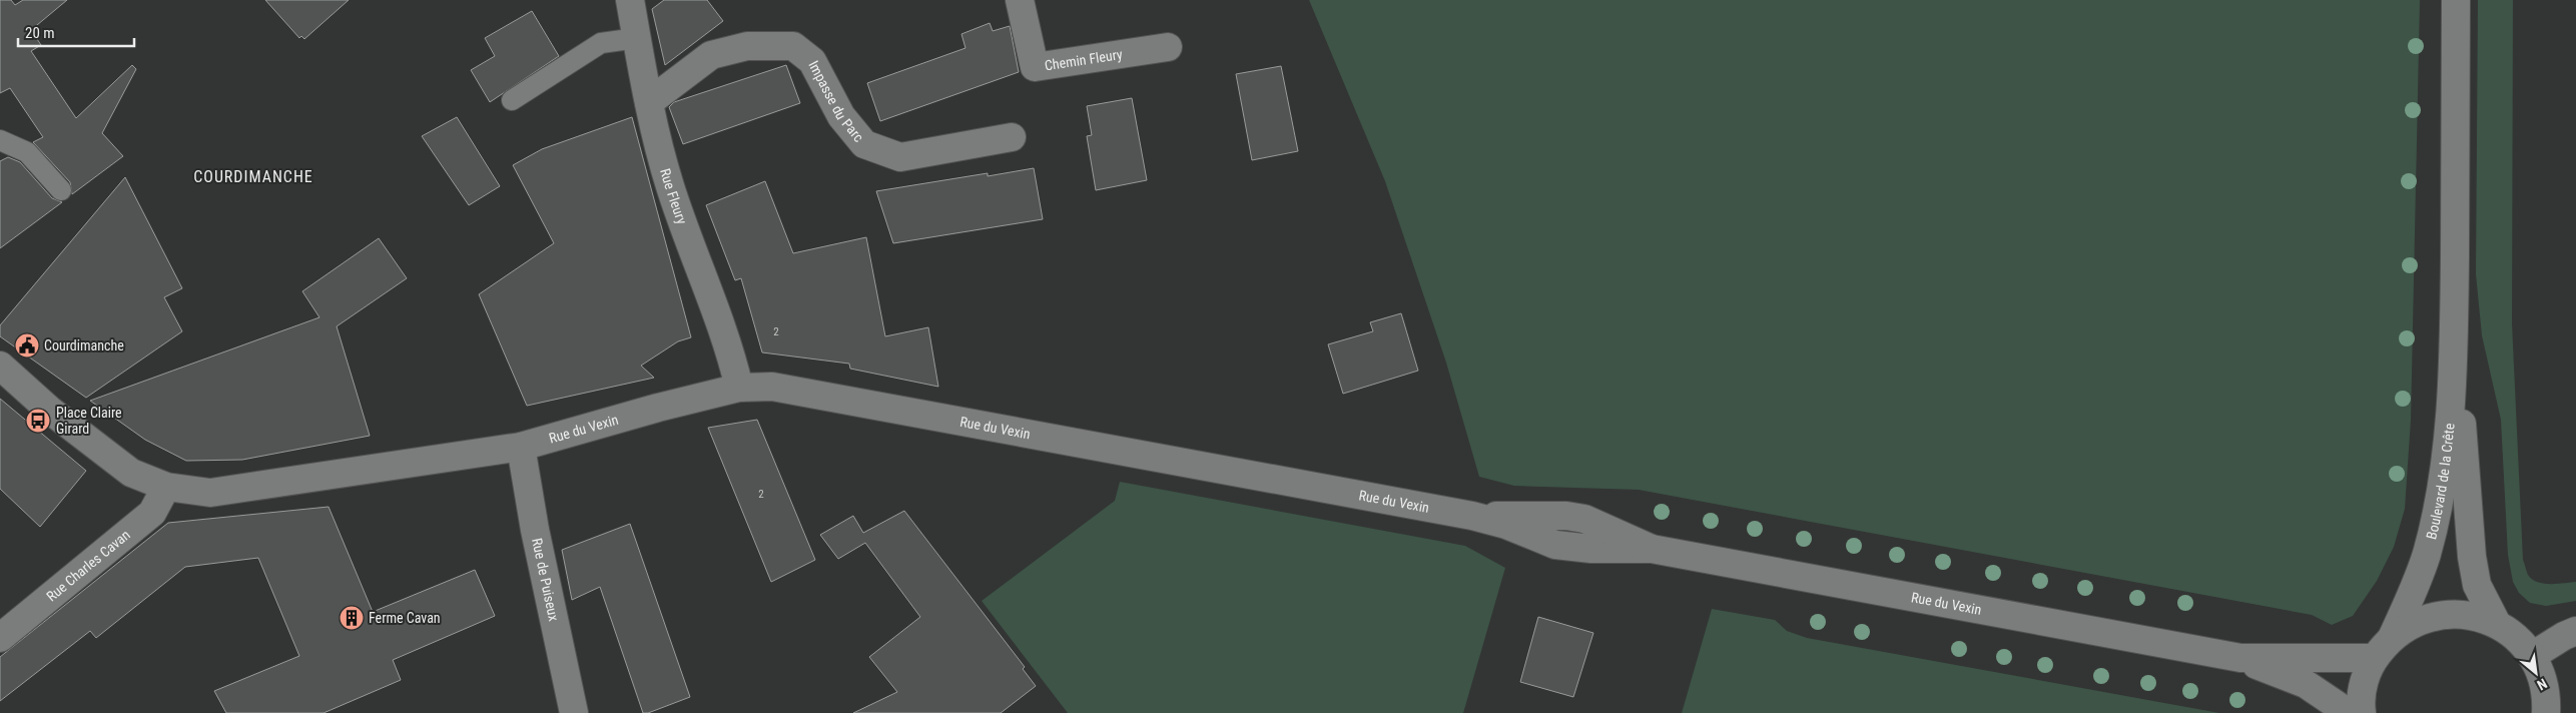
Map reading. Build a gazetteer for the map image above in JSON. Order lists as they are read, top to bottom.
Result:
{
  "streets": {
    "street": [
      "Chemin Fleury",
      "Impasse du Parc",
      "Rue Fleury",
      "Rue du Vexin",
      "Boulevard de la Crête",
      "Rue Charles Cavan",
      "Rue de Puiseux"
    ]
  },
  "crossings": [
    ["Impasse du Parc", "Rue Fleury"],
    ["Rue Fleury", "Rue du Vexin"],
    ["Rue du Vexin", "Rue Charles Cavan"],
    ["Rue du Vexin", "Rue de Puiseux"]
  ],
  "districts": ["COURDIMANCHE"],
  "places": {
    "public building": ["Courdimanche"],
    "bus stop": ["Place Claire Girard"],
    "building": ["Ferme Cavan"]
  },
  "house_numbers": ["2", "2"],
  "scale_bar": "20 m",
  "north": "bottom right"
}
